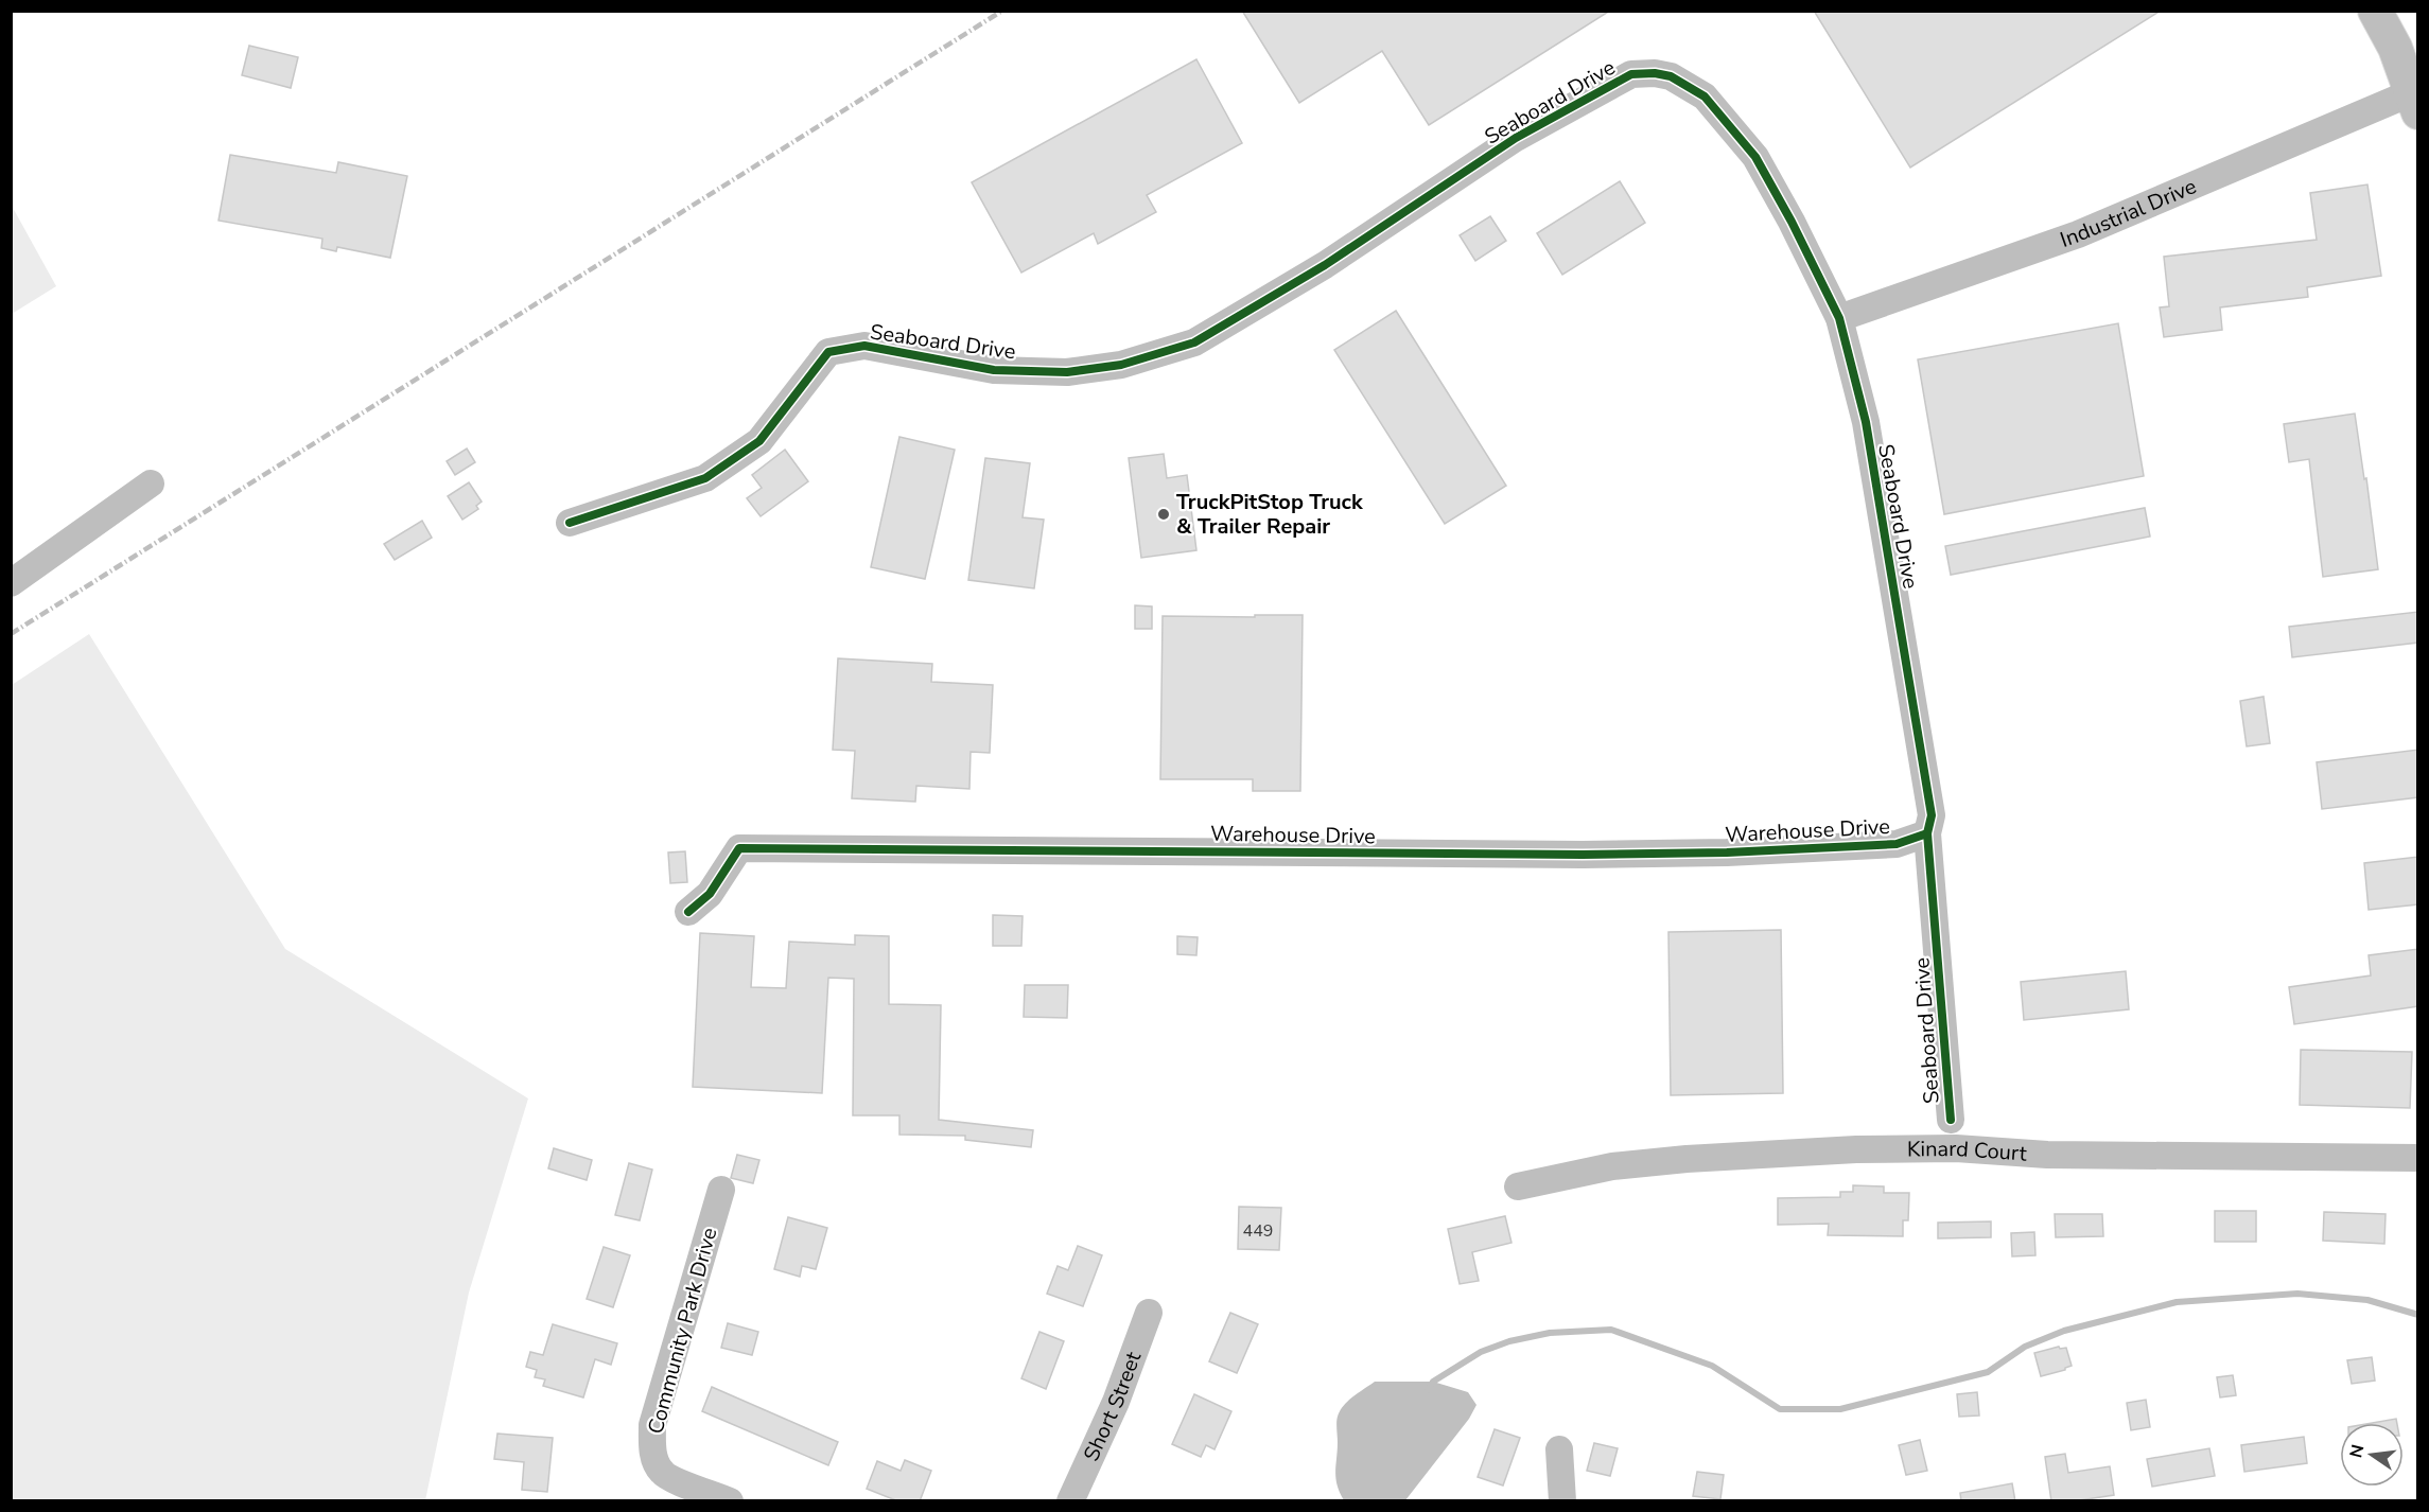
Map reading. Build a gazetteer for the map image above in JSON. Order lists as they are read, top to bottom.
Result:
{
  "streets": {
    "street": [
      "Seaboard Drive",
      "Industrial Drive",
      "Warehouse Drive",
      "Kinard Court",
      "Community Park Drive",
      "Short Street"
    ]
  },
  "crossings": [
    ["Seaboard Drive", "Industrial Drive"],
    ["Seaboard Drive", "Warehouse Drive"]
  ],
  "places": ["TruckPitStop Truck & Trailer Repair"],
  "house_numbers": ["449"],
  "north": "left"
}
